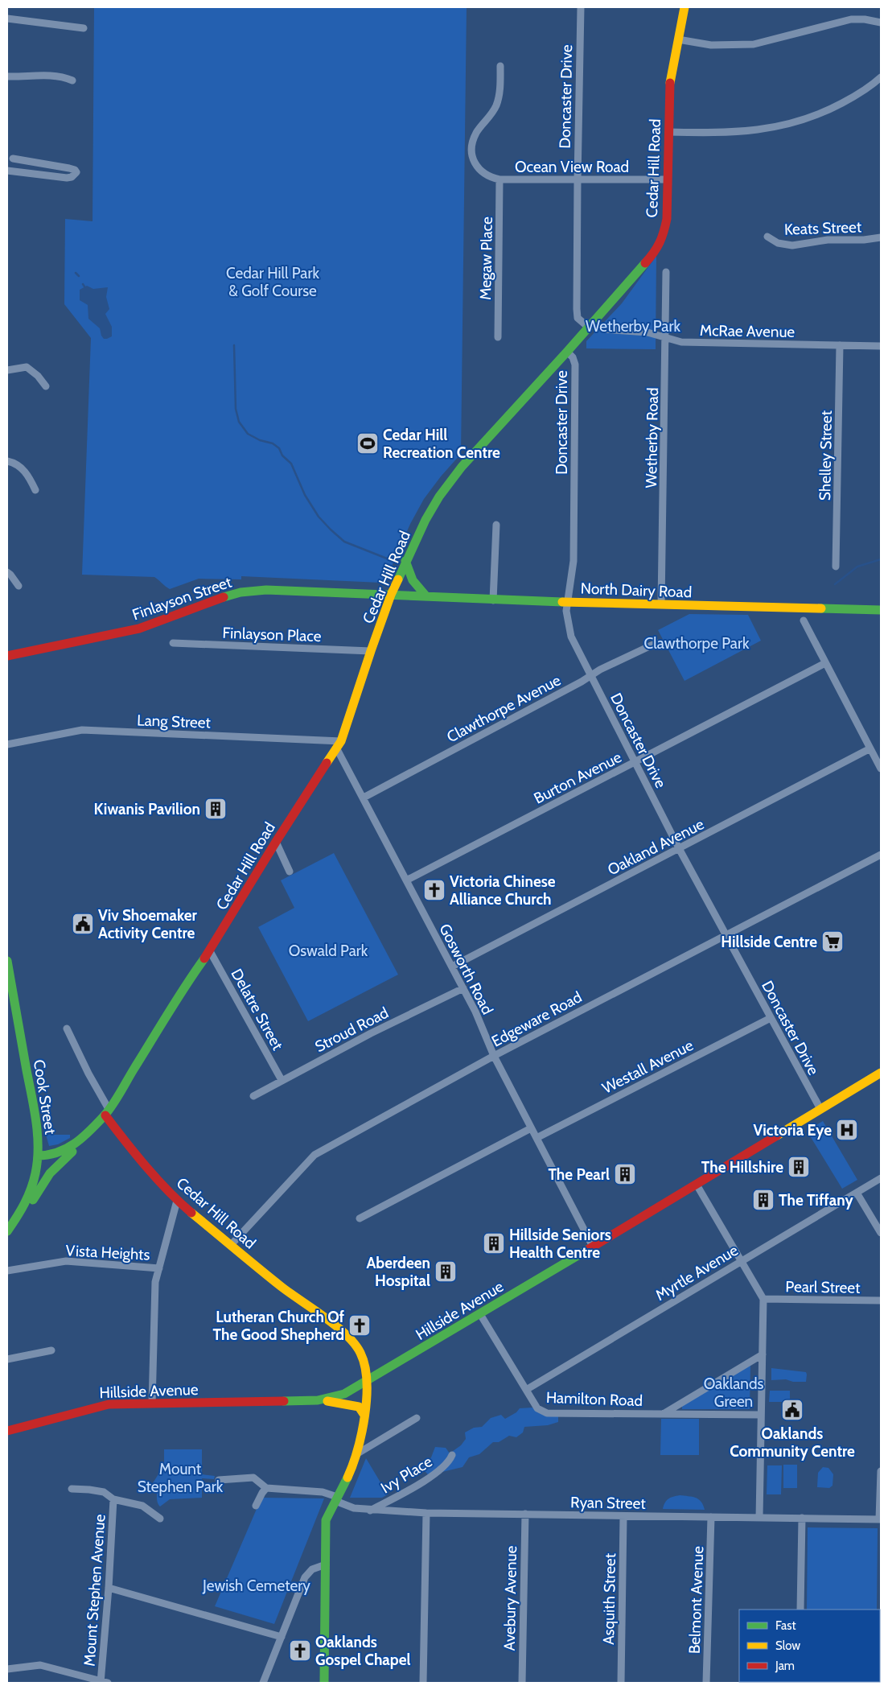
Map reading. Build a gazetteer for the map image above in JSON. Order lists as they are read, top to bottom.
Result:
{
  "streets": {
    "street": [
      "Doncaster Drive",
      "Ocean View Road",
      "Cedar Hill Road",
      "Keats Street",
      "Megaw Place",
      "McRae Avenue",
      "Wetherby Road",
      "Shelley Street",
      "North Dairy Road",
      "Finlayson Street",
      "Finlayson Place",
      "Clawthorpe Avenue",
      "Lang Street",
      "Burton Avenue",
      "Oakland Avenue",
      "Gosworth Road",
      "Delatre Street",
      "Edgeware Road",
      "Stroud Road",
      "Westall Avenue",
      "Cook Street",
      "Vista Heights",
      "Myrtle Avenue",
      "Pearl Street",
      "Hillside Avenue",
      "Hamilton Road",
      "Ivy Place",
      "Ryan Street",
      "Mount Stephen Avenue",
      "Avebury Avenue",
      "Asquith Street",
      "Belmont Avenue"
    ]
  },
  "crossings": [
    ["Doncaster Drive", "Ocean View Road"],
    ["Doncaster Drive", "Cedar Hill Road"],
    ["Doncaster Drive", "McRae Avenue"],
    ["Doncaster Drive", "North Dairy Road"],
    ["Doncaster Drive", "Clawthorpe Avenue"],
    ["Doncaster Drive", "Burton Avenue"],
    ["Doncaster Drive", "Oakland Avenue"],
    ["Doncaster Drive", "Edgeware Road"],
    ["Doncaster Drive", "Westall Avenue"],
    ["Doncaster Drive", "Hillside Avenue"],
    ["Ocean View Road", "Cedar Hill Road"],
    ["Ocean View Road", "Megaw Place"],
    ["Cedar Hill Road", "McRae Avenue"],
    ["Cedar Hill Road", "North Dairy Road"],
    ["Cedar Hill Road", "Finlayson Street"],
    ["Cedar Hill Road", "Finlayson Place"],
    ["Cedar Hill Road", "Lang Street"],
    ["Cedar Hill Road", "Gosworth Road"],
    ["Cedar Hill Road", "Delatre Street"],
    ["Cedar Hill Road", "Edgeware Road"],
    ["Cedar Hill Road", "Hillside Avenue"],
    ["Cedar Hill Road", "Ryan Street"],
    ["McRae Avenue", "Wetherby Road"],
    ["McRae Avenue", "Shelley Street"],
    ["Wetherby Road", "North Dairy Road"],
    ["North Dairy Road", "Finlayson Street"],
    ["Clawthorpe Avenue", "Gosworth Road"],
    ["Lang Street", "Gosworth Road"],
    ["Burton Avenue", "Gosworth Road"],
    ["Oakland Avenue", "Gosworth Road"],
    ["Gosworth Road", "Edgeware Road"],
    ["Gosworth Road", "Stroud Road"],
    ["Gosworth Road", "Westall Avenue"],
    ["Gosworth Road", "Hillside Avenue"],
    ["Delatre Street", "Stroud Road"],
    ["Myrtle Avenue", "Hamilton Road"],
    ["Hillside Avenue", "Hamilton Road"],
    ["Ivy Place", "Ryan Street"],
    ["Ryan Street", "Avebury Avenue"],
    ["Ryan Street", "Asquith Street"],
    ["Ryan Street", "Belmont Avenue"]
  ],
  "parks": [
    "Cedar Hill Park & Golf Course",
    "Wetherby Park",
    "Clawthorpe Park",
    "Oswald Park",
    "Oaklands Green",
    "Mount Stephen Park",
    "Jewish Cemetery"
  ],
  "places": {
    "sports": ["Cedar Hill Recreation Centre"],
    "building": [
      "Kiwanis Pavilion",
      "The Hillshire",
      "The Pearl",
      "The Tiffany",
      "Hillside Seniors Health Centre",
      "Aberdeen Hospital"
    ],
    "church": ["Victoria Chinese Alliance Church", "Lutheran Church Of The Good Shepherd", "Oaklands Gospel Chapel"],
    "public building": ["Viv Shoemaker Activity Centre", "Oaklands Community Centre"],
    "supermarket": ["Hillside Centre"],
    "hospital": ["Victoria Eye"]
  },
  "legend": ["Fast", "Slow", "Jam"]
}
